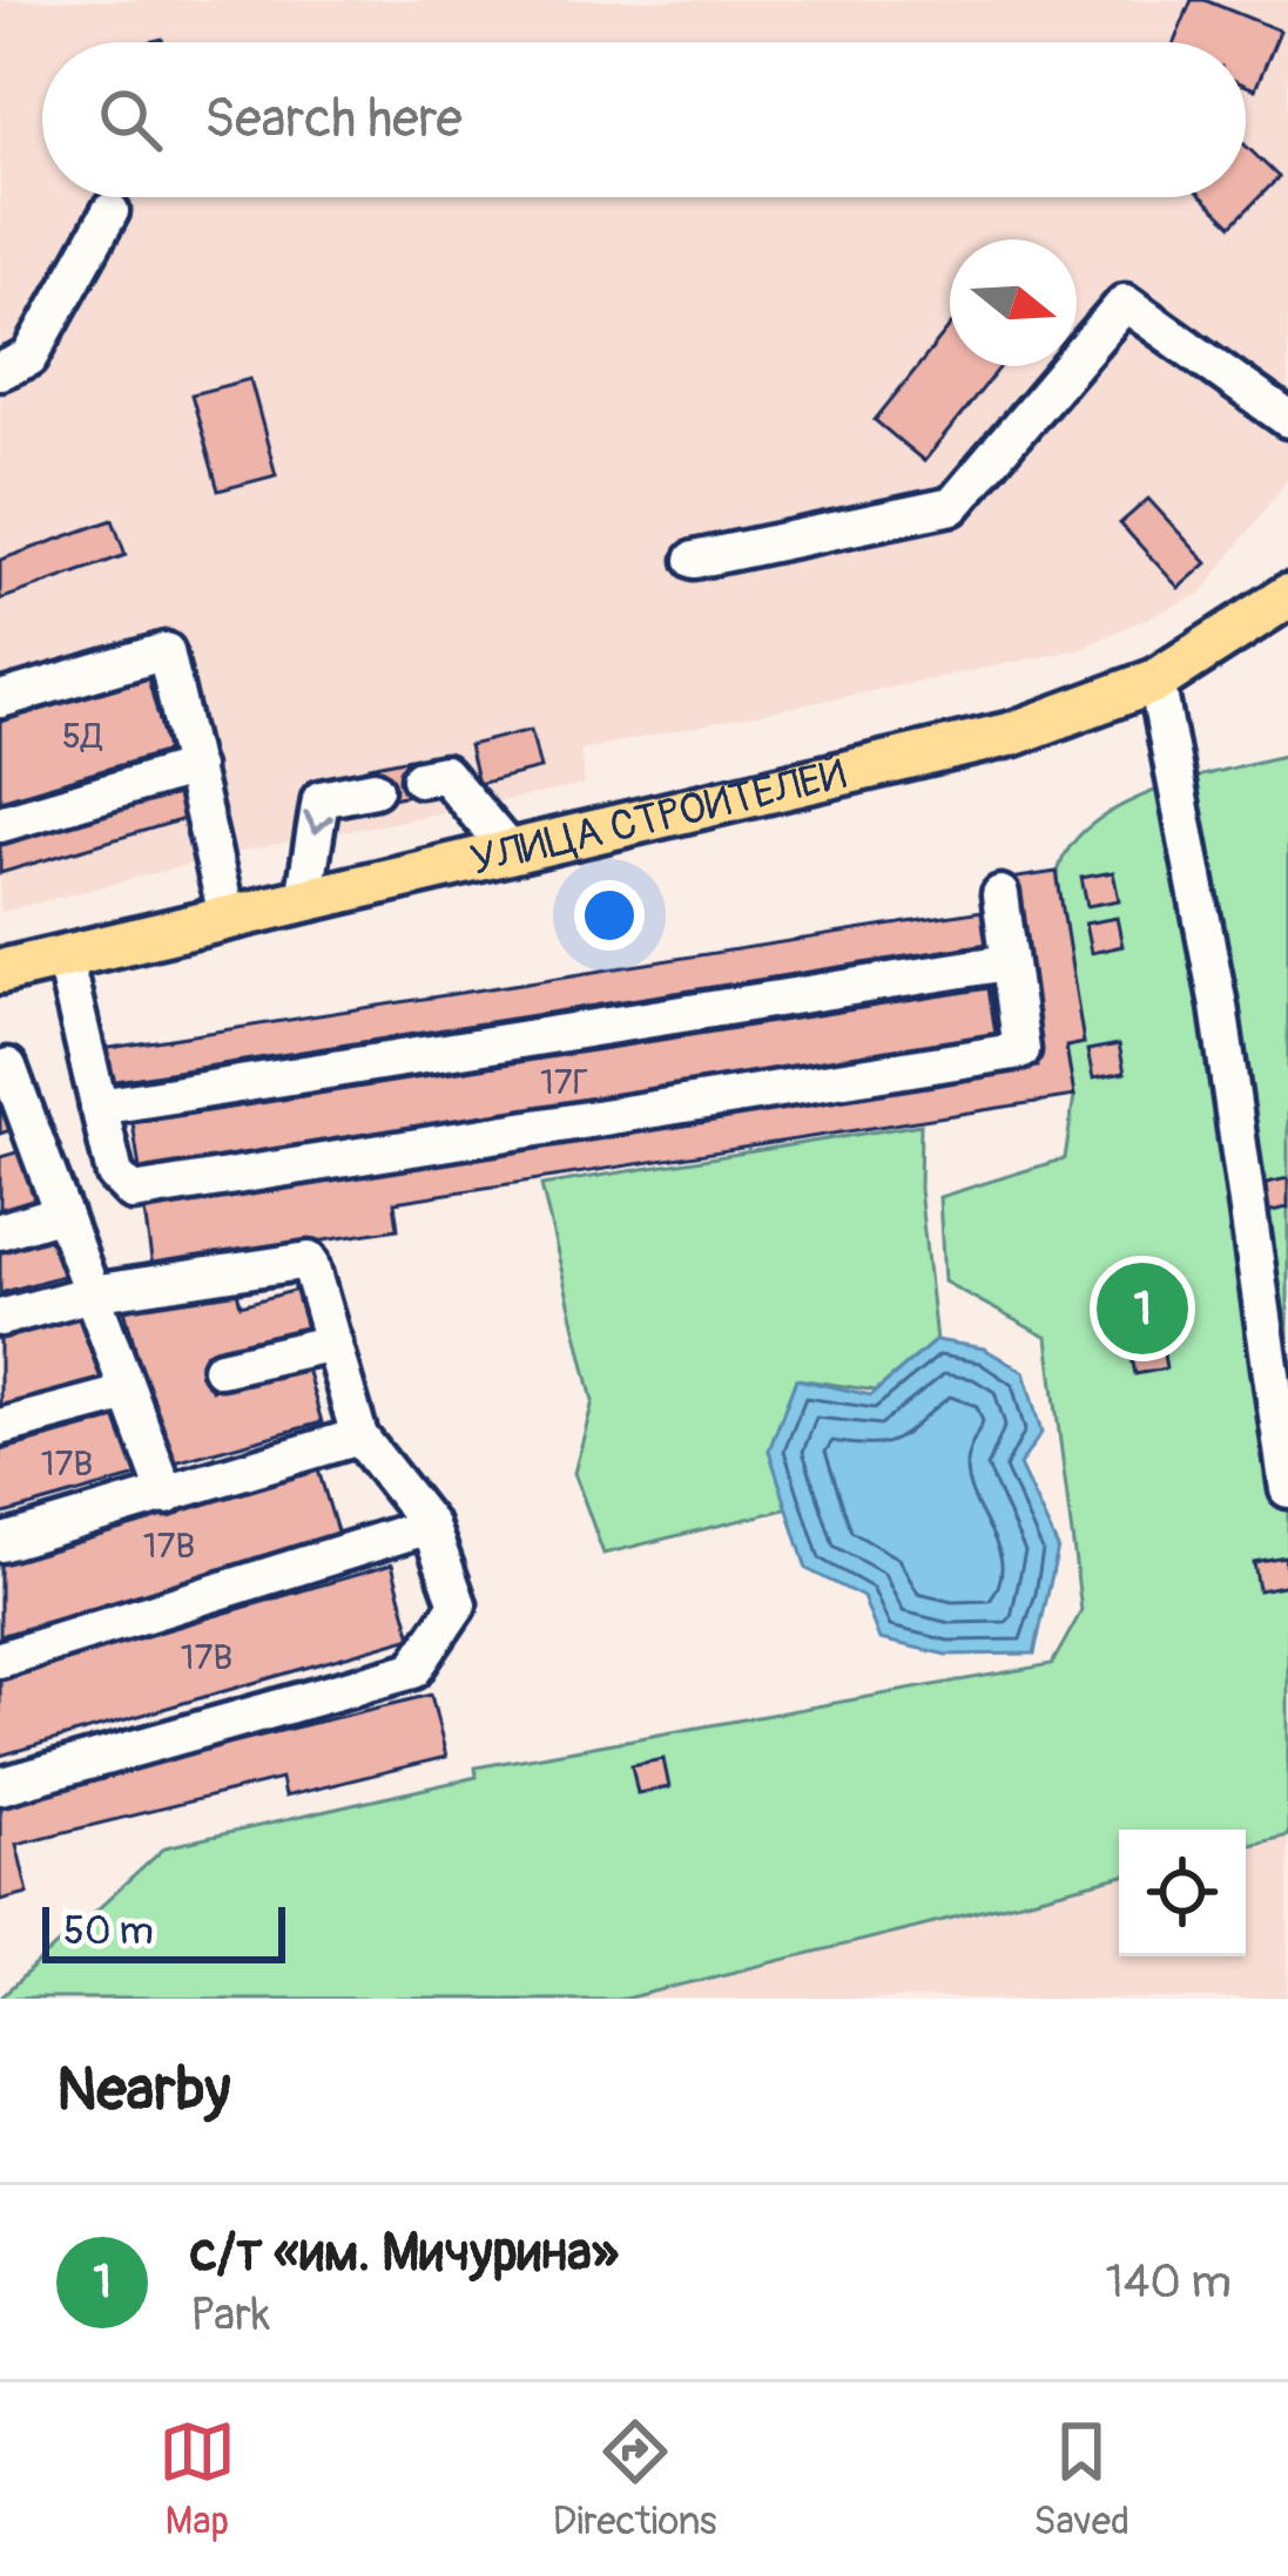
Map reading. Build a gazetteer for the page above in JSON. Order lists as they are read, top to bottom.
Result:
{
  "streets": {
    "main road": ["УЛИЦА СТРОИТЕЛЕЙ"]
  },
  "house_numbers": [
    "5Д",
    "17Г",
    "17В",
    "17В",
    "17В"
  ],
  "scale_bar": "50 m",
  "north": "right",
  "page": {
    "search": "Search here",
    "pins": "1",
    "scale": "50 m",
    "heading": "Nearby",
    "list": [
      {
        "mark": "1",
        "name": "с/т «им. Мичурина»",
        "note": "Park",
        "value": "140 m"
      }
    ],
    "nav": ["Map", "Directions", "Saved"]
  }
}
